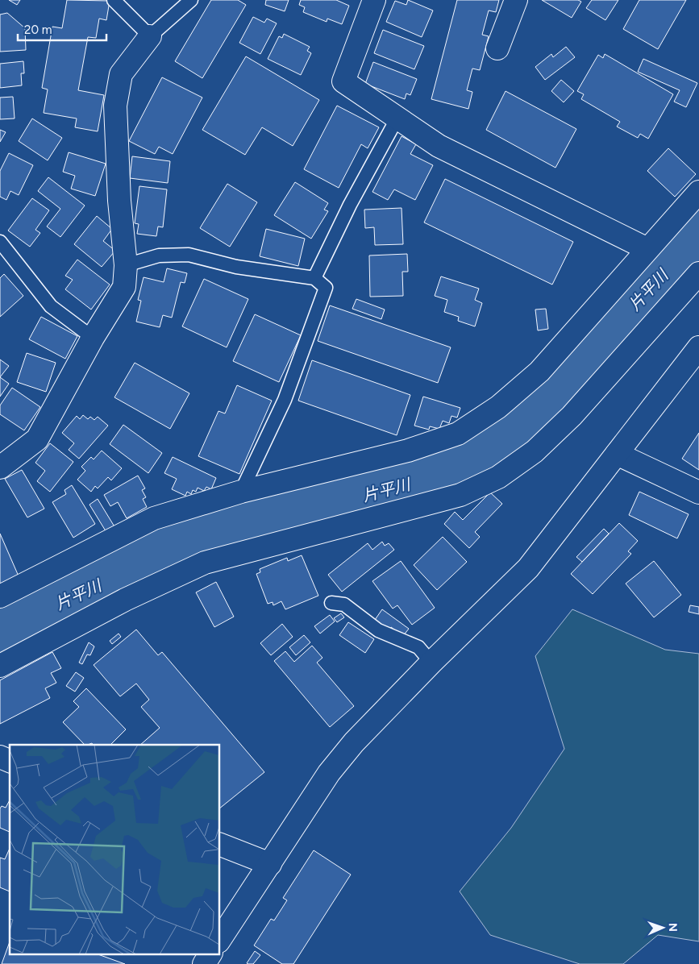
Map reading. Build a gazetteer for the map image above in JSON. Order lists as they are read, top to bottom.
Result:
{
  "water": ["片平川"],
  "scale_bar": "20 m",
  "north": "right"
}
